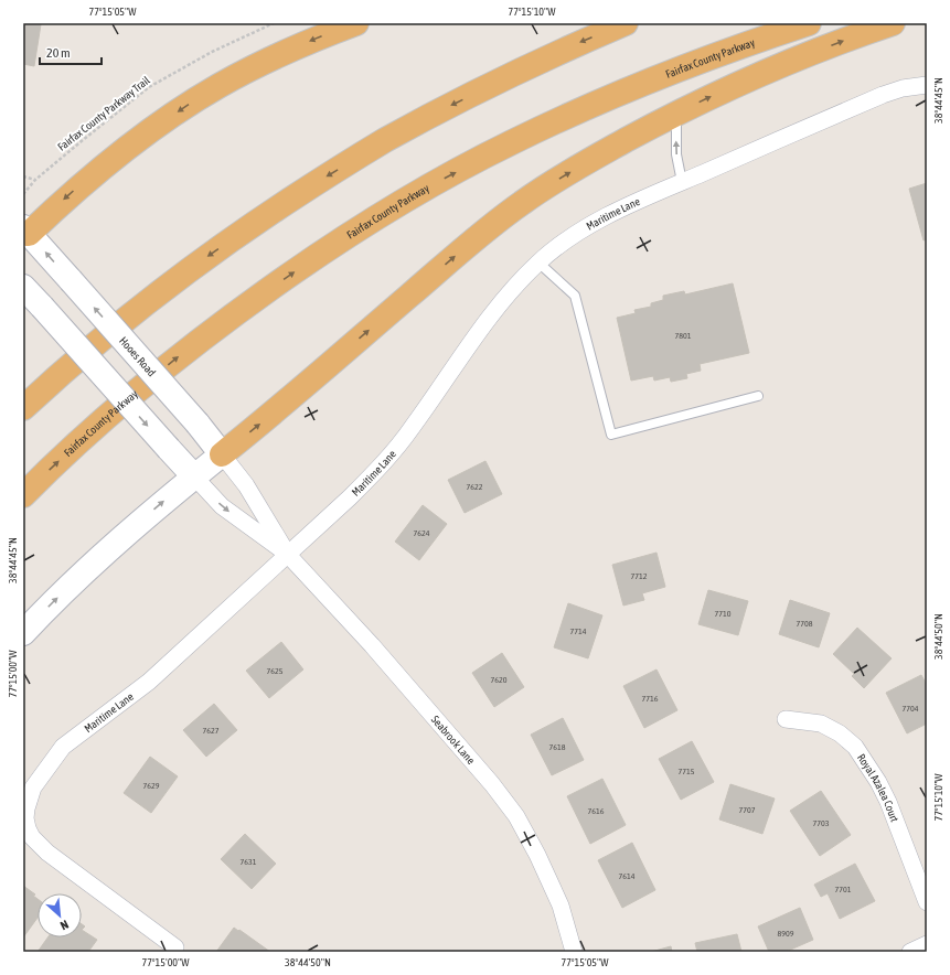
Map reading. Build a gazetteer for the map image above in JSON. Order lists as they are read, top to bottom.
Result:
{
  "streets": {
    "highway": ["Fairfax County Parkway"],
    "main road": ["Hooes Road"],
    "street": ["Maritime Lane", "Seabrook Lane", "Royal Azalea Court"],
    "path": ["Fairfax County Parkway Trail"]
  },
  "crossings": [
    ["Maritime Lane", "Seabrook Lane"],
    ["Hooes Road", "Seabrook Lane"]
  ],
  "house_numbers": [
    "7801",
    "7622",
    "7624",
    "7712",
    "7710",
    "7708",
    "7714",
    "7625",
    "7620",
    "7716",
    "7704",
    "7627",
    "7618",
    "7715",
    "7629",
    "7707",
    "7616",
    "7703",
    "7631",
    "7614",
    "7701",
    "8909"
  ],
  "scale_bar": "20 m",
  "north": "bottom right",
  "coordinates": [
    "77°15'05\"W",
    "77°15'10\"W",
    "38°44'45\"N",
    "38°44'50\"N",
    "77°15'00\"W"
  ]
}
